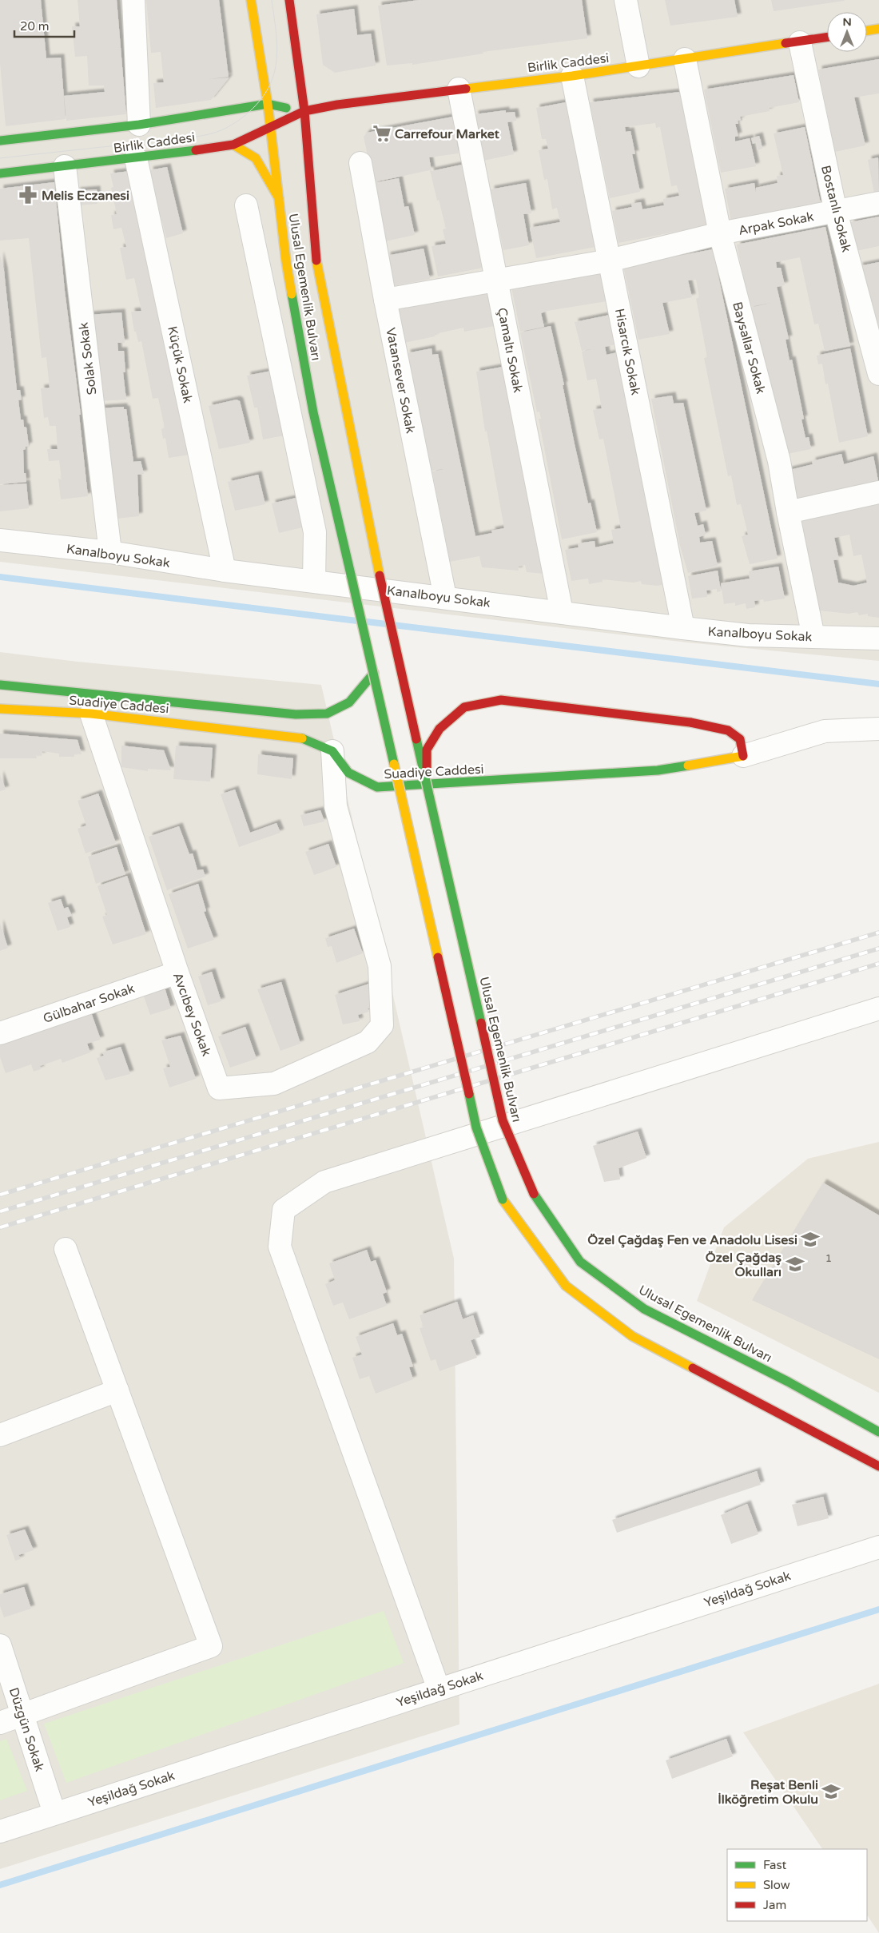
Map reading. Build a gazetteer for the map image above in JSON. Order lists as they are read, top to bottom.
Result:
{
  "streets": {
    "main road": ["Birlik Caddesi", "Ulusal Egemenlik Bulvarı", "Suadiye Caddesi"],
    "street": [
      "Bostanlı Sokak",
      "Arpak Sokak",
      "Baysallar Sokak",
      "Çamaltı Sokak",
      "Hisarcık Sokak",
      "Solak Sokak",
      "Küçük Sokak",
      "Vatansever Sokak",
      "Kanalboyu Sokak",
      "Gülbahar Sokak",
      "Avcıbey Sokak",
      "Yeşildağ Sokak",
      "Düzgün Sokak"
    ]
  },
  "crossings": [
    ["Birlik Caddesi", "Bostanlı Sokak"],
    ["Birlik Caddesi", "Ulusal Egemenlik Bulvarı"],
    ["Birlik Caddesi", "Baysallar Sokak"],
    ["Birlik Caddesi", "Çamaltı Sokak"],
    ["Birlik Caddesi", "Hisarcık Sokak"],
    ["Birlik Caddesi", "Solak Sokak"],
    ["Birlik Caddesi", "Küçük Sokak"],
    ["Bostanlı Sokak", "Arpak Sokak"],
    ["Arpak Sokak", "Baysallar Sokak"],
    ["Arpak Sokak", "Çamaltı Sokak"],
    ["Arpak Sokak", "Hisarcık Sokak"],
    ["Arpak Sokak", "Vatansever Sokak"],
    ["Baysallar Sokak", "Kanalboyu Sokak"],
    ["Çamaltı Sokak", "Kanalboyu Sokak"],
    ["Hisarcık Sokak", "Kanalboyu Sokak"],
    ["Solak Sokak", "Kanalboyu Sokak"],
    ["Küçük Sokak", "Kanalboyu Sokak"],
    ["Vatansever Sokak", "Kanalboyu Sokak"],
    ["Suadiye Caddesi", "Avcıbey Sokak"],
    ["Gülbahar Sokak", "Avcıbey Sokak"],
    ["Yeşildağ Sokak", "Düzgün Sokak"]
  ],
  "places": {
    "supermarket": ["Carrefour Market"],
    "pharmacy": ["Melis Eczanesi"],
    "school or university": ["Özel Çağdaş Fen ve Anadolu Lisesi", "Özel Çağdaş Okulları", "Reşat Benli İlköğretim Okulu"]
  },
  "house_numbers": ["1"],
  "legend": ["Fast", "Slow", "Jam"],
  "scale_bar": "20 m",
  "north": "top"
}
